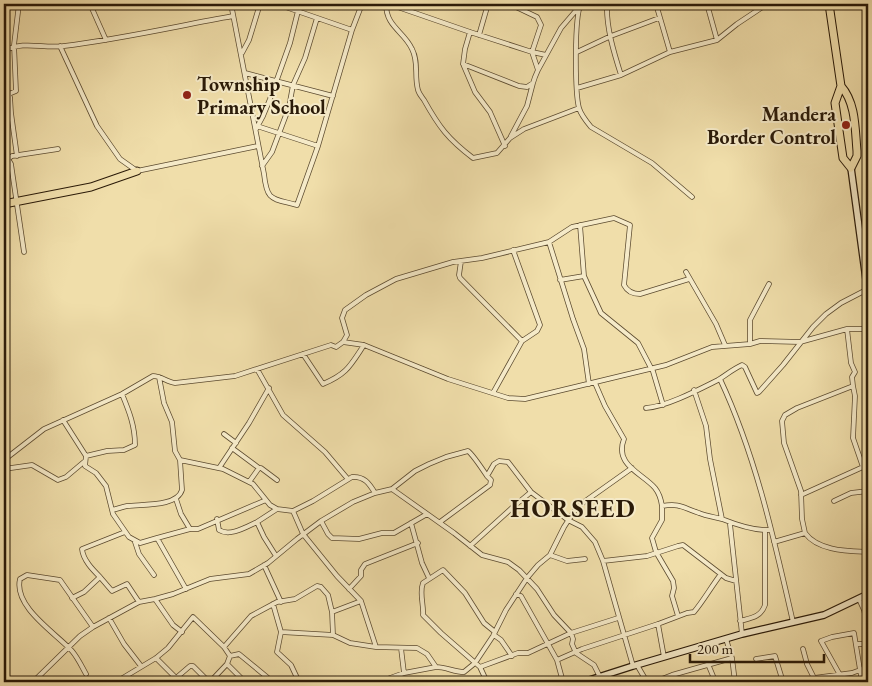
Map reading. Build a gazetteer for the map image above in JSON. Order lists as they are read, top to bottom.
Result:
{
  "districts": ["HORSEED"],
  "places": ["Township Primary School", "Mandera Border Control"],
  "scale_bar": "200 m"
}
